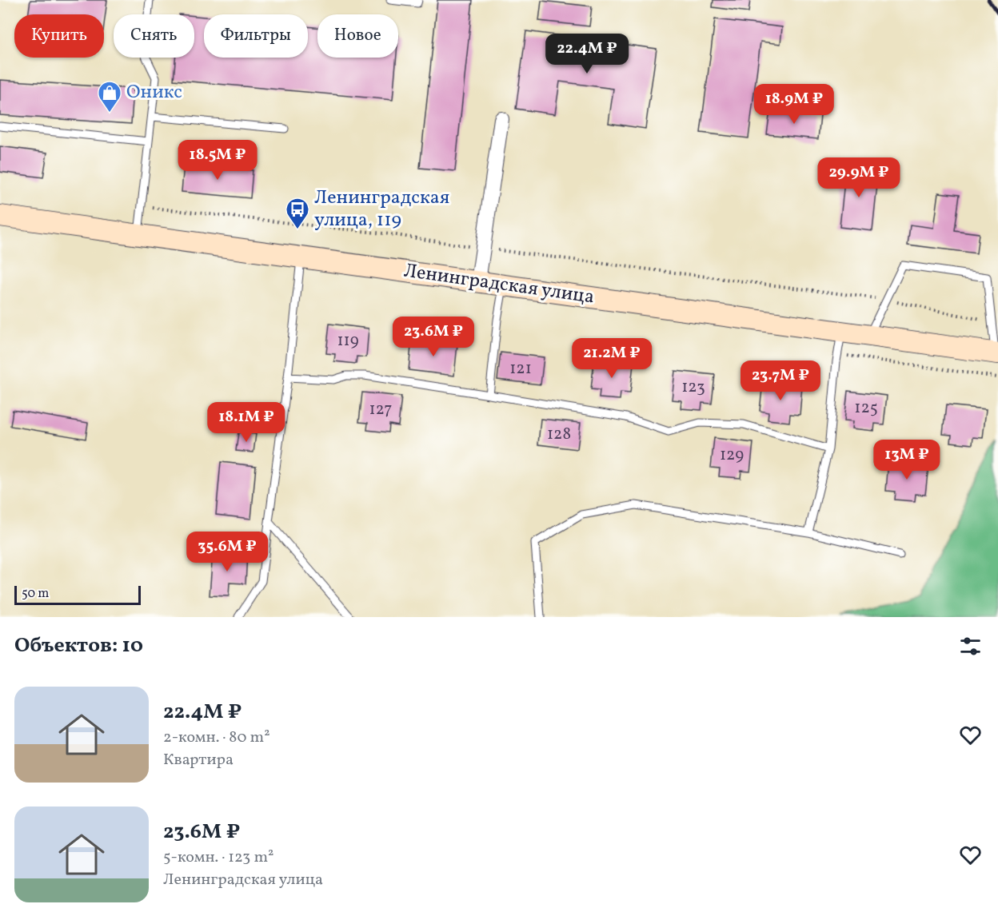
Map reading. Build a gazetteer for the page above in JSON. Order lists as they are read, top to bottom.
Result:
{
  "streets": {
    "main road": ["Ленинградская улица"]
  },
  "places": {
    "shop": ["Оникс"],
    "bus stop": ["Ленинградская улица, 119"]
  },
  "house_numbers": [
    "119",
    "121",
    "123",
    "125",
    "127",
    "128",
    "129"
  ],
  "scale_bar": "50 m",
  "page": {
    "chip": [
      "Купить",
      "Снять",
      "Фильтры",
      "Новое"
    ],
    "price": [
      "22.4M ₽",
      "18.9M ₽",
      "18.5M ₽",
      "29.9M ₽",
      "23.6M ₽",
      "21.2M ₽",
      "23.7M ₽",
      "18.1M ₽",
      "13M ₽",
      "35.6M ₽"
    ],
    "scale": "50 m",
    "heading": "Объектов: 10",
    "list": [
      {
        "name": "22.4M ₽",
        "note": "2-комн. · 80 m² · Квартира"
      },
      {
        "name": "23.6M ₽",
        "note": "5-комн. · 123 m² · Ленинградская улица"
      }
    ]
  }
}
